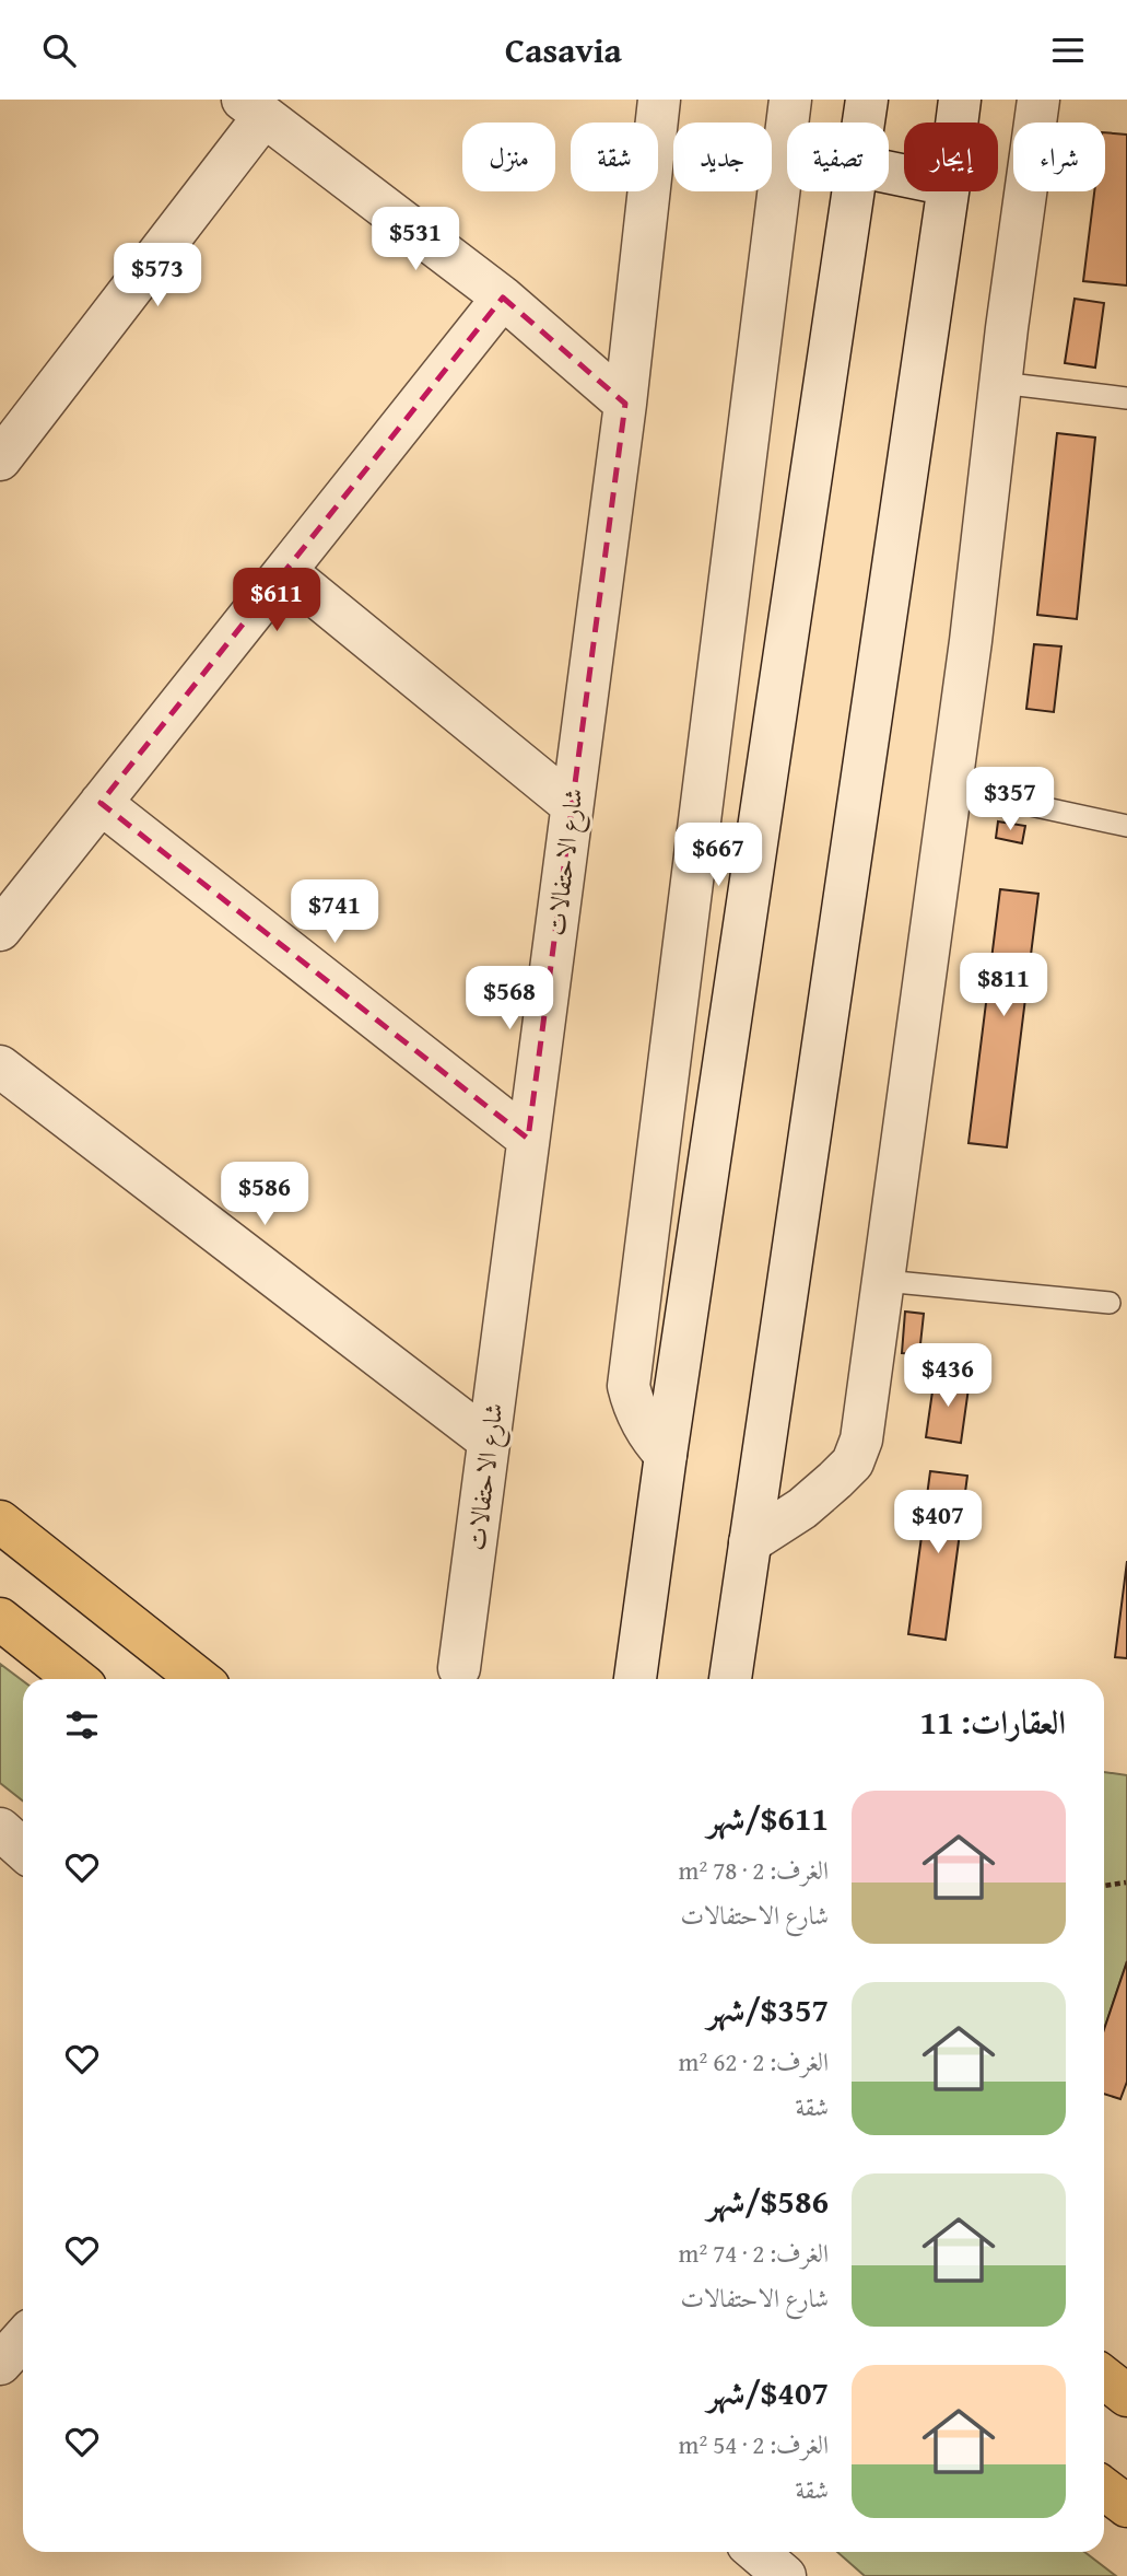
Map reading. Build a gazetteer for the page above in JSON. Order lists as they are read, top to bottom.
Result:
{
  "streets": {
    "street": ["شارع الاحتفالات"]
  },
  "page": {
    "header": "Casavia",
    "chip": [
      "شراء",
      "إيجار",
      "تصفية",
      "جديد",
      "شقة",
      "منزل"
    ],
    "price": [
      "$531",
      "$573",
      "$611",
      "$357",
      "$667",
      "$741",
      "$811",
      "$568",
      "$586",
      "$436",
      "$407"
    ],
    "heading": "العقارات: 11",
    "list": [
      {
        "name": "$611/شهر",
        "note": "الغرف: 2 · 78 m² · شارع الاحتفالات"
      },
      {
        "name": "$357/شهر",
        "note": "الغرف: 2 · 62 m² · شقة"
      },
      {
        "name": "$586/شهر",
        "note": "الغرف: 2 · 74 m² · شارع الاحتفالات"
      },
      {
        "name": "$407/شهر",
        "note": "الغرف: 2 · 54 m² · شقة"
      }
    ]
  }
}
